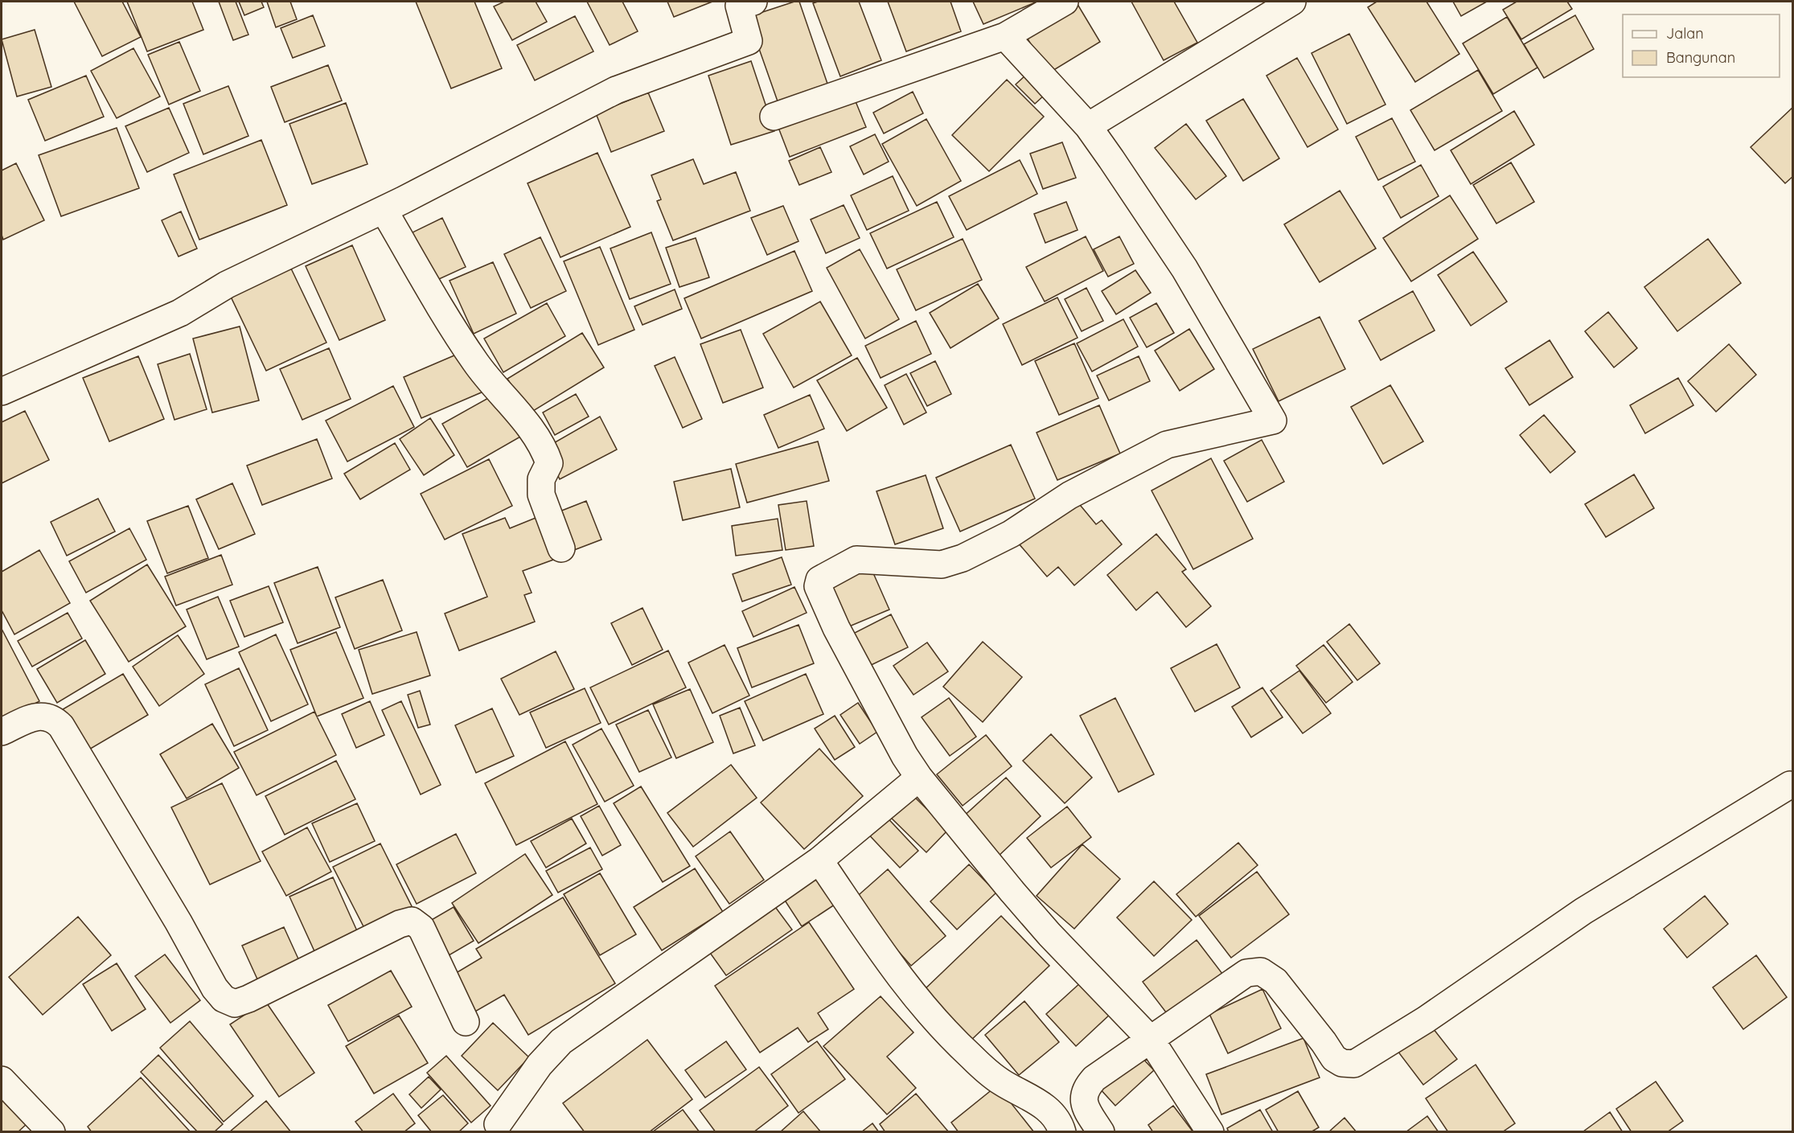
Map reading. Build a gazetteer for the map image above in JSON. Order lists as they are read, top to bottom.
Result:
{
  "legend": ["Jalan", "Bangunan"]
}
